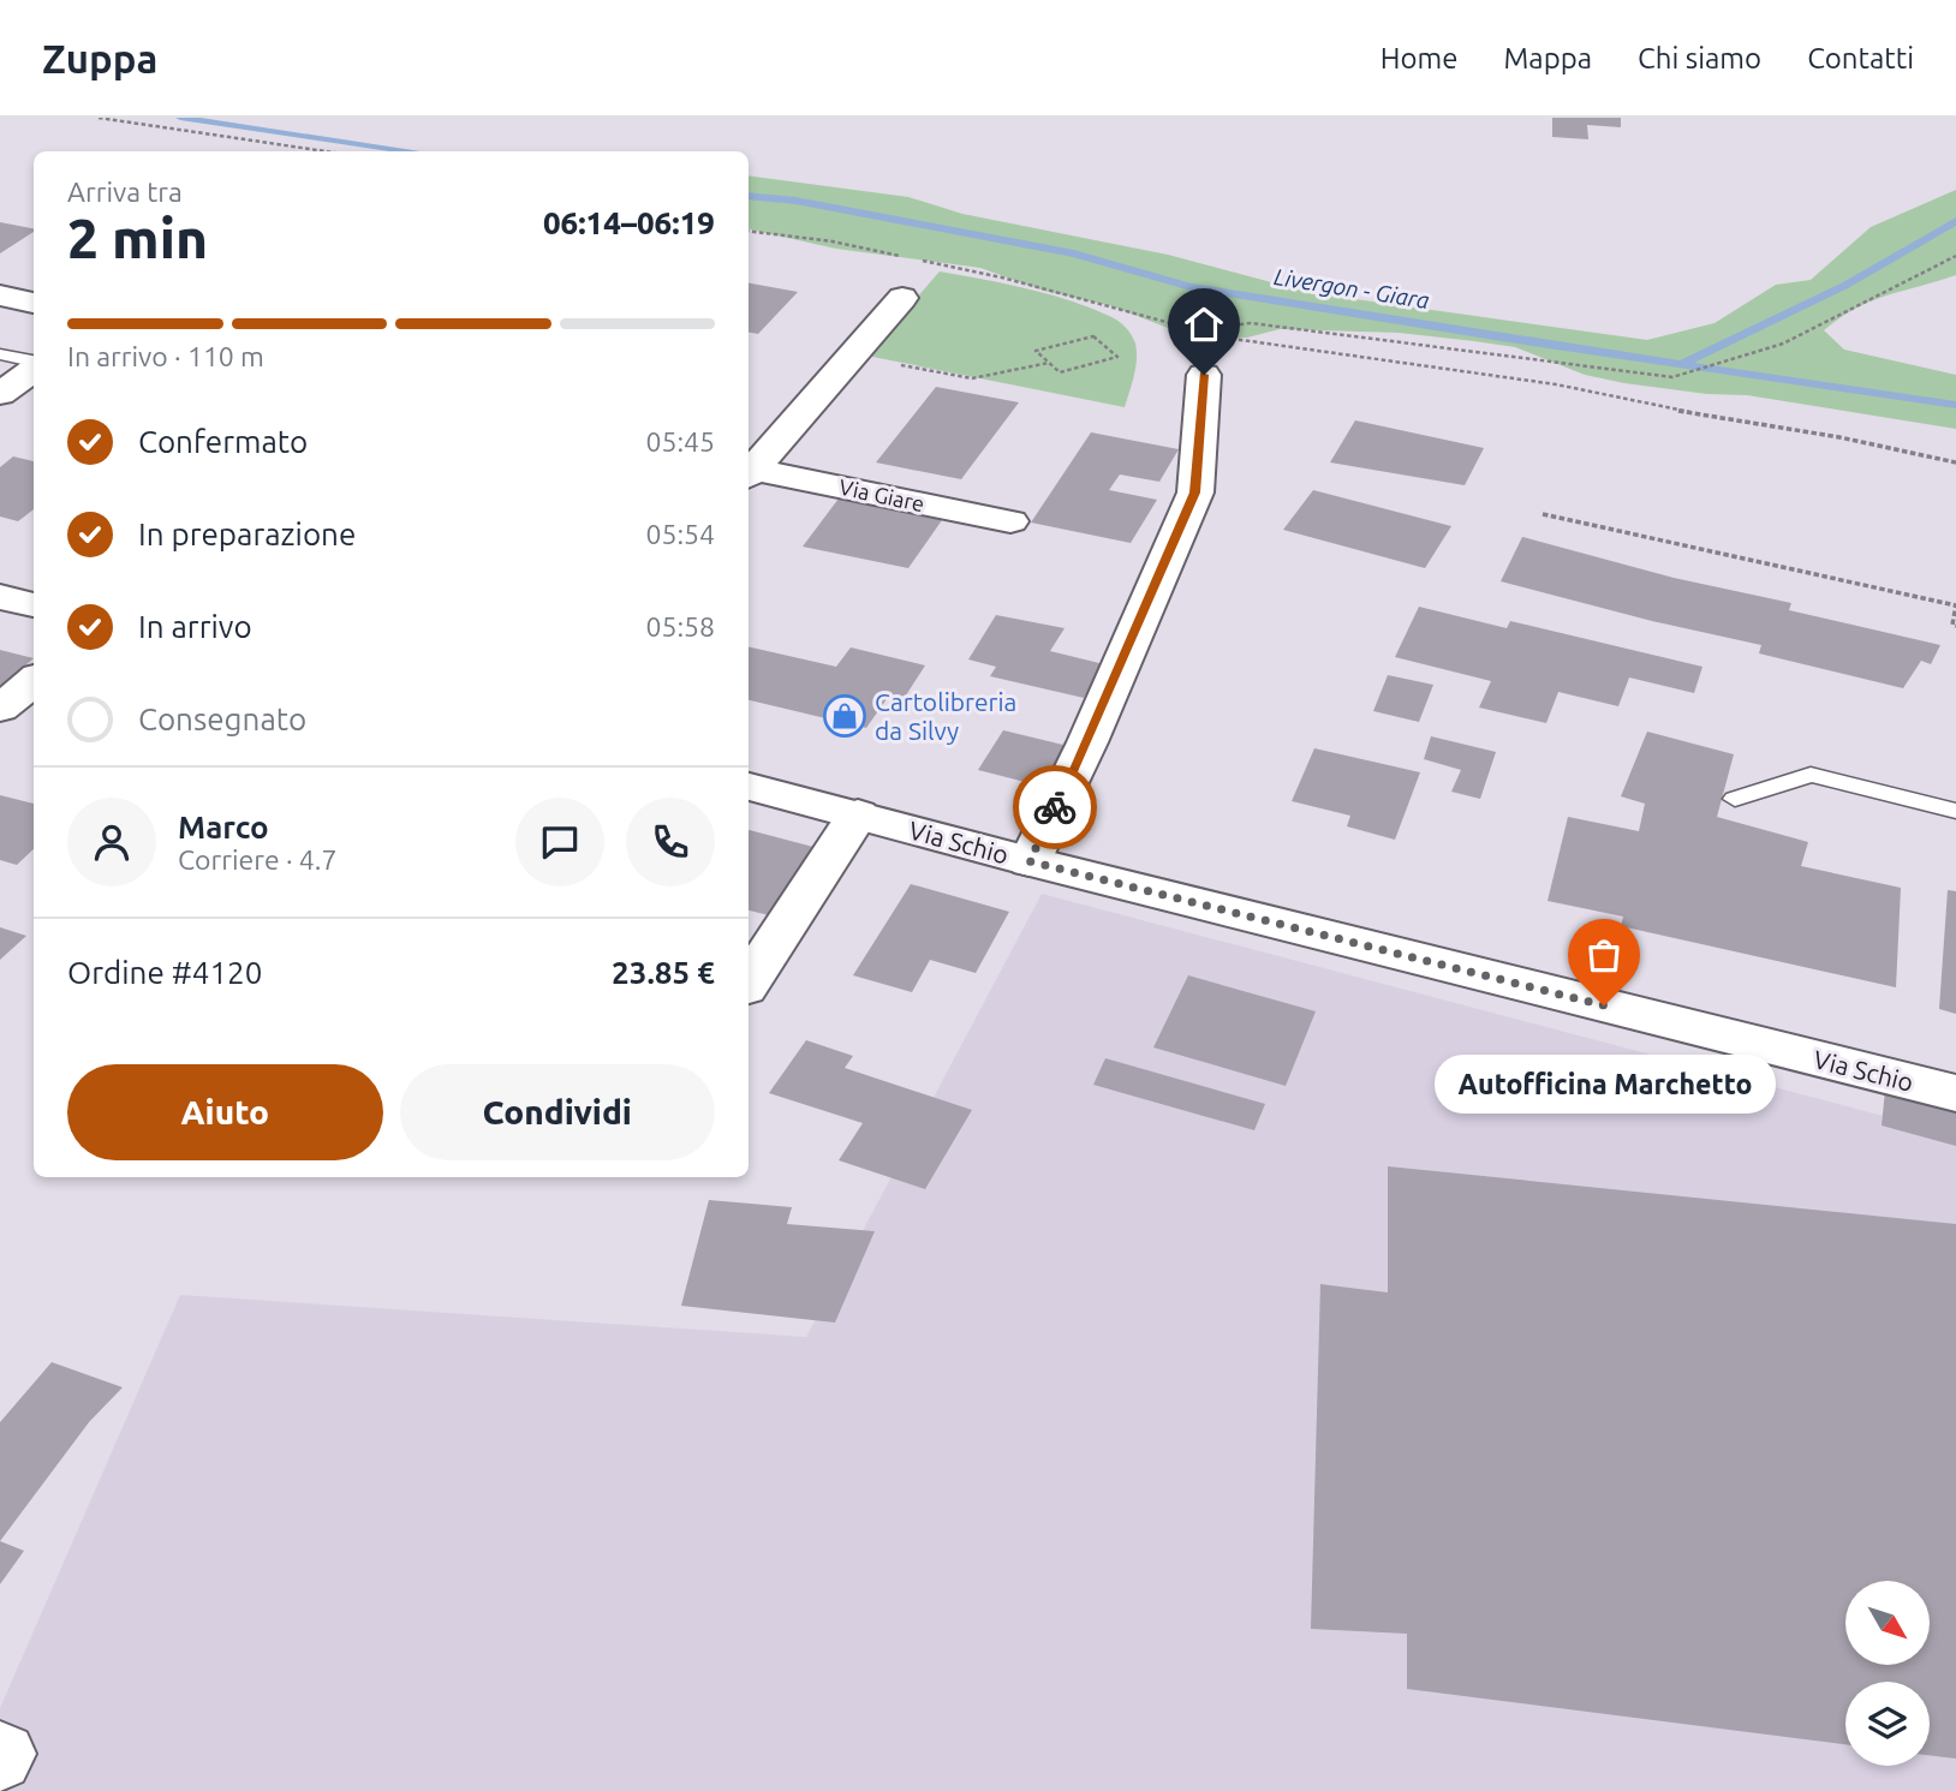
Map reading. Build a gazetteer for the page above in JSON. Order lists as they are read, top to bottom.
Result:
{
  "streets": {
    "street": ["Via Giare", "Via Schio"]
  },
  "water": ["Livergon - Giara"],
  "places": {
    "shop": ["Cartolibreria da Silvy"],
    "other": ["Autofficina Marchetto"]
  },
  "north": "bottom right",
  "page": {
    "header": "Zuppa",
    "nav": [
      "Home",
      "Mappa",
      "Chi siamo",
      "Contatti"
    ],
    "heading": ["2 min", "Arriva tra", "06:14–06:19"],
    "panel": [
      "Marco",
      "Corriere · 4.7",
      "Ordine #4120",
      "23.85 €"
    ],
    "bar": "In arrivo · 110 m",
    "list": [
      ["Confermato", "05:45"],
      ["In preparazione", "05:54"],
      ["In arrivo", "05:58"],
      "Consegnato"
    ],
    "buttons": ["Aiuto", "Condividi"],
    "bubble": "Autofficina Marchetto"
  }
}
